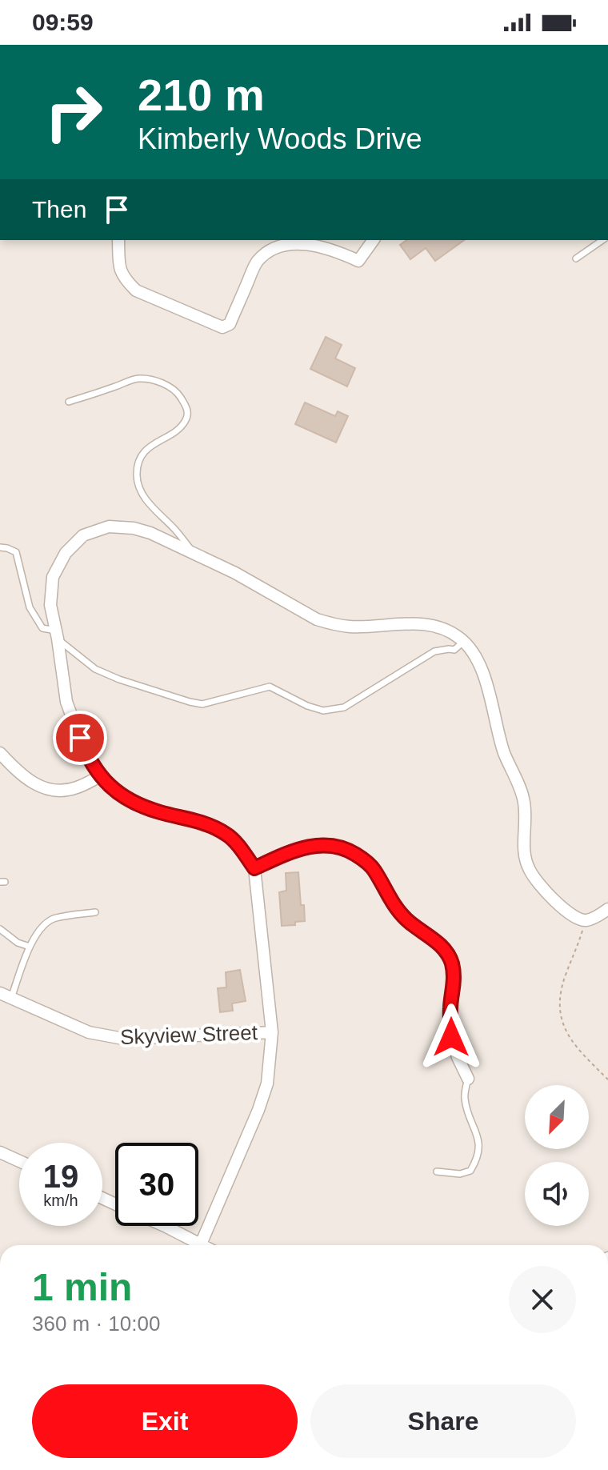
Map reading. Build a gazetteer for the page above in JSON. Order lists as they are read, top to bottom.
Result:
{
  "streets": {
    "street": ["Skyview Street"]
  },
  "north": "bottom left",
  "page": {
    "status": "09:59",
    "turn": ["210 m", "Kimberly Woods Drive"],
    "then": "Then",
    "speed": "19 km/h",
    "limit": "30",
    "heading": ["1 min", "360 m · 10:00"],
    "buttons": ["Exit", "Share"]
  }
}
